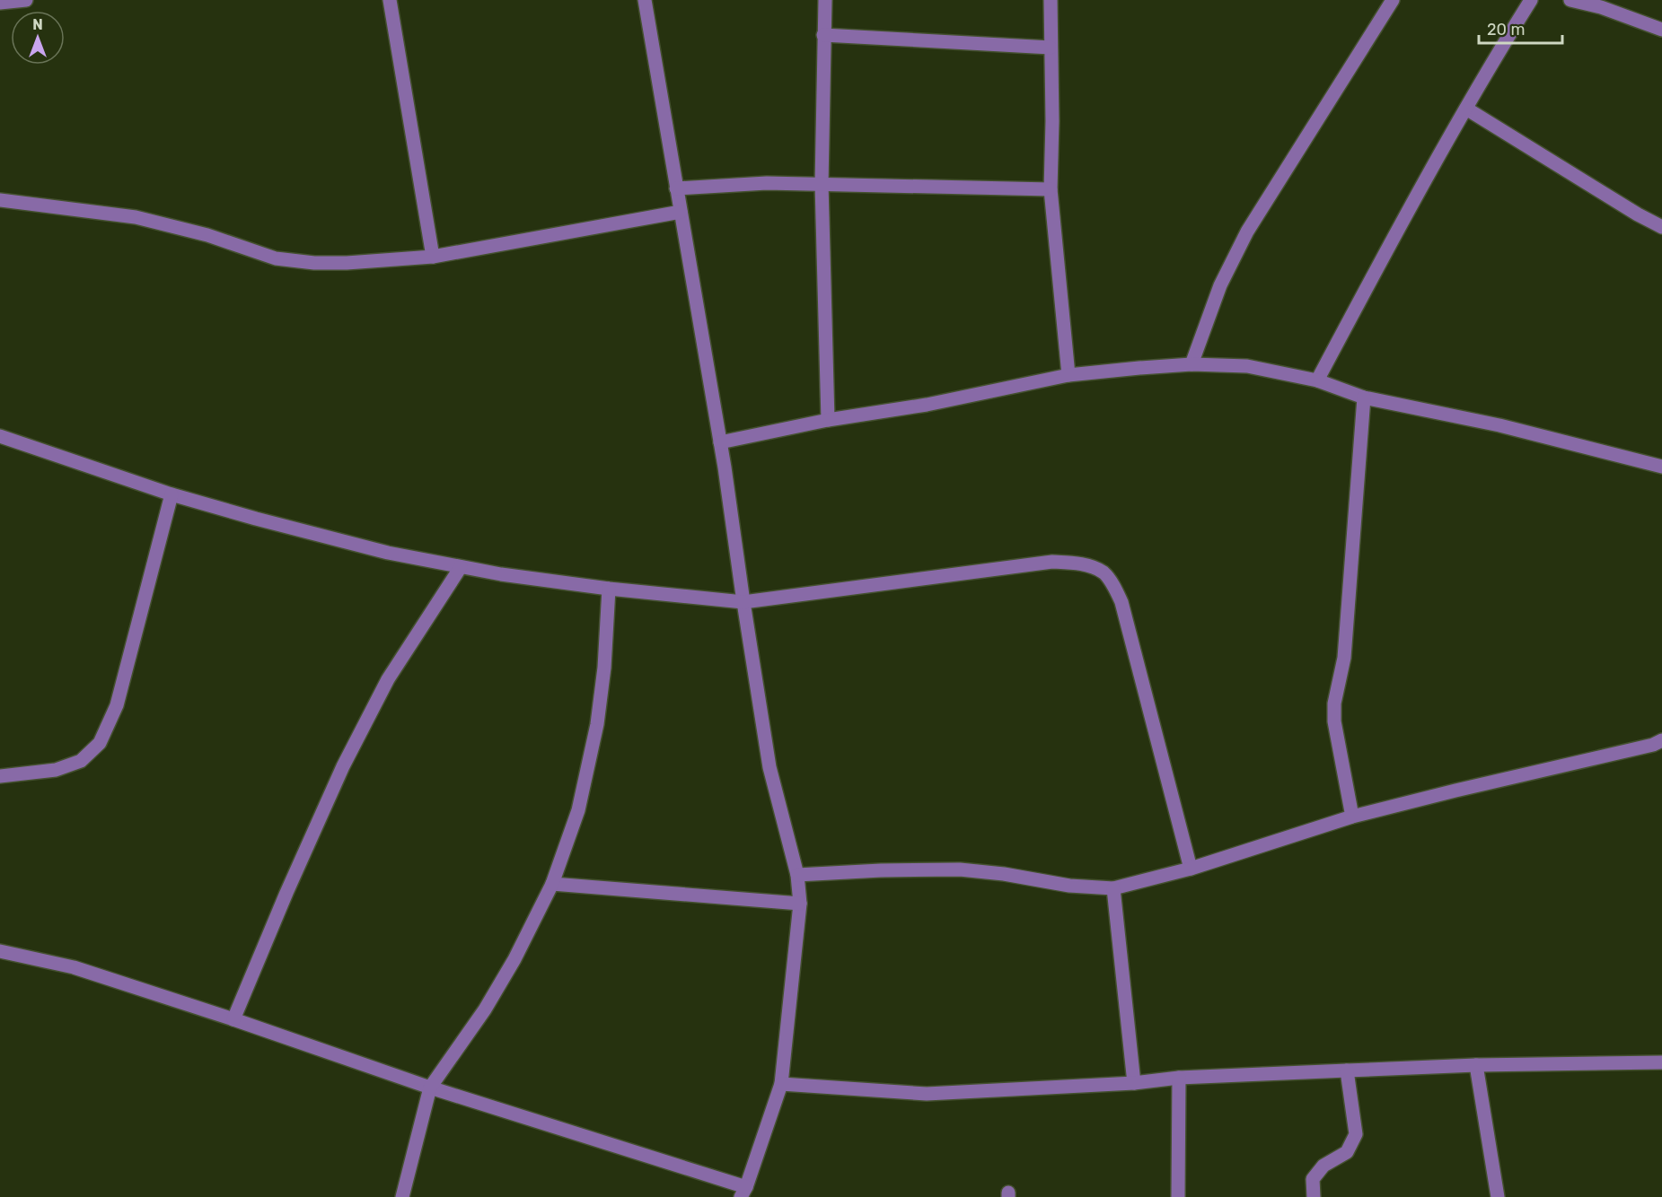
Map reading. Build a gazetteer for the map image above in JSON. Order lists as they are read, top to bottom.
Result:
{
  "scale_bar": "20 m",
  "north": "top"
}
